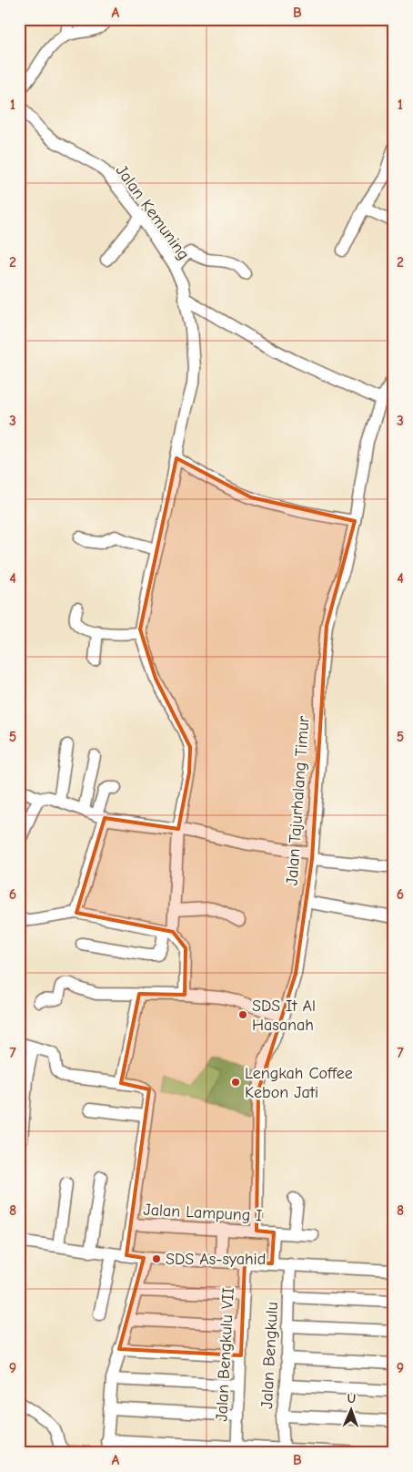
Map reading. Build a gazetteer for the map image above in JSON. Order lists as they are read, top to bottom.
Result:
{
  "streets": {
    "street": [
      "Jalan Kemuning",
      "Jalan Tajurhalang Timur",
      "Jalan Lampung I",
      "Jalan Bengkulu VII",
      "Jalan Bengkulu"
    ]
  },
  "crossings": [
    ["Jalan Tajurhalang Timur", "Jalan Lampung I"]
  ],
  "places": ["SDS It Al Hasanah", "Lengkah Coffee Kebon Jati", "SDS As-syahid"],
  "north": "top",
  "grid": {
    "columns": ["A", "B"],
    "rows": [
      "1",
      "2",
      "3",
      "4",
      "5",
      "6",
      "7",
      "8",
      "9"
    ]
  }
}
